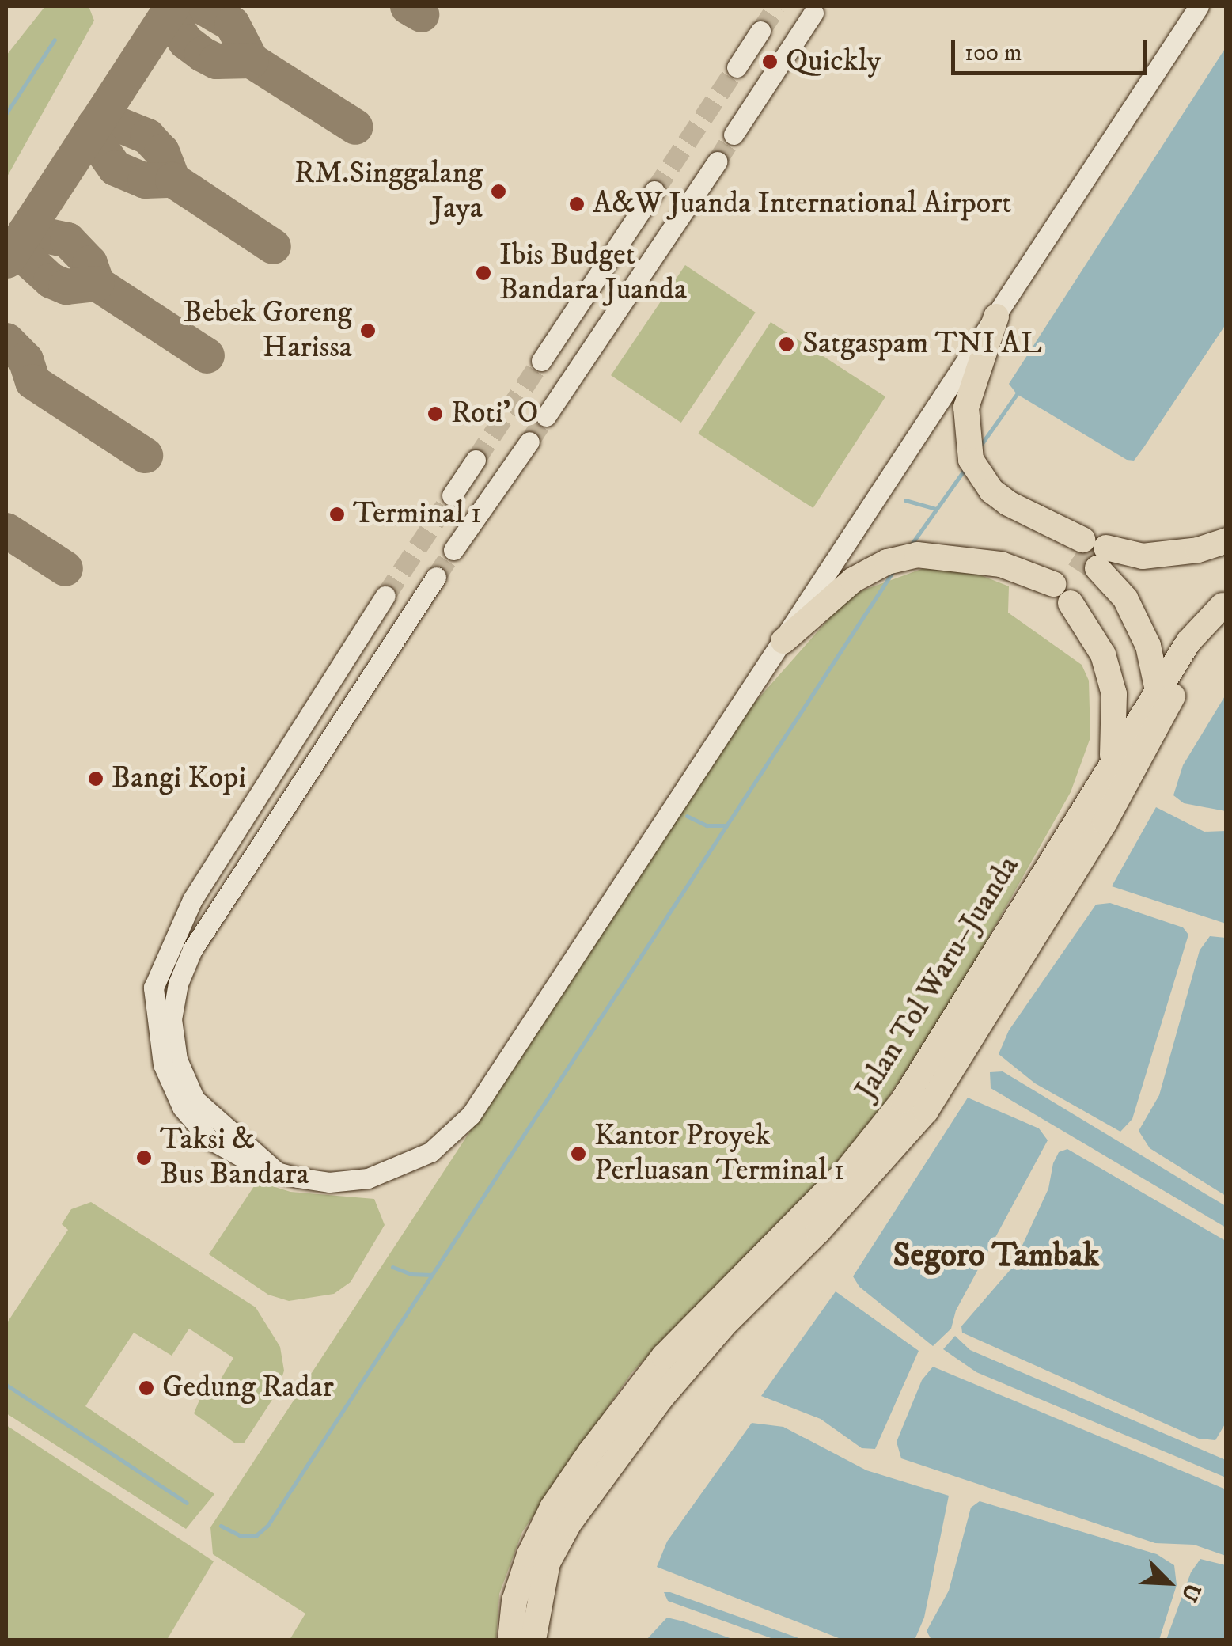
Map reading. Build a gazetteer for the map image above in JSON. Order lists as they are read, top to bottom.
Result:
{
  "streets": {
    "highway": ["Jalan Tol Waru–Juanda"]
  },
  "districts": ["Segoro Tambak"],
  "places": [
    "Quickly",
    "RM.Singgalang Jaya",
    "A&W Juanda International Airport",
    "Ibis Budget Bandara Juanda",
    "Bebek Goreng Harissa",
    "Satgaspam TNI AL",
    "Roti' O",
    "Terminal 1",
    "Bangi Kopi",
    "Kantor Proyek Perluasan Terminal 1",
    "Taksi & Bus Bandara",
    "Gedung Radar"
  ],
  "scale_bar": "100 m",
  "north": "bottom right"
}
